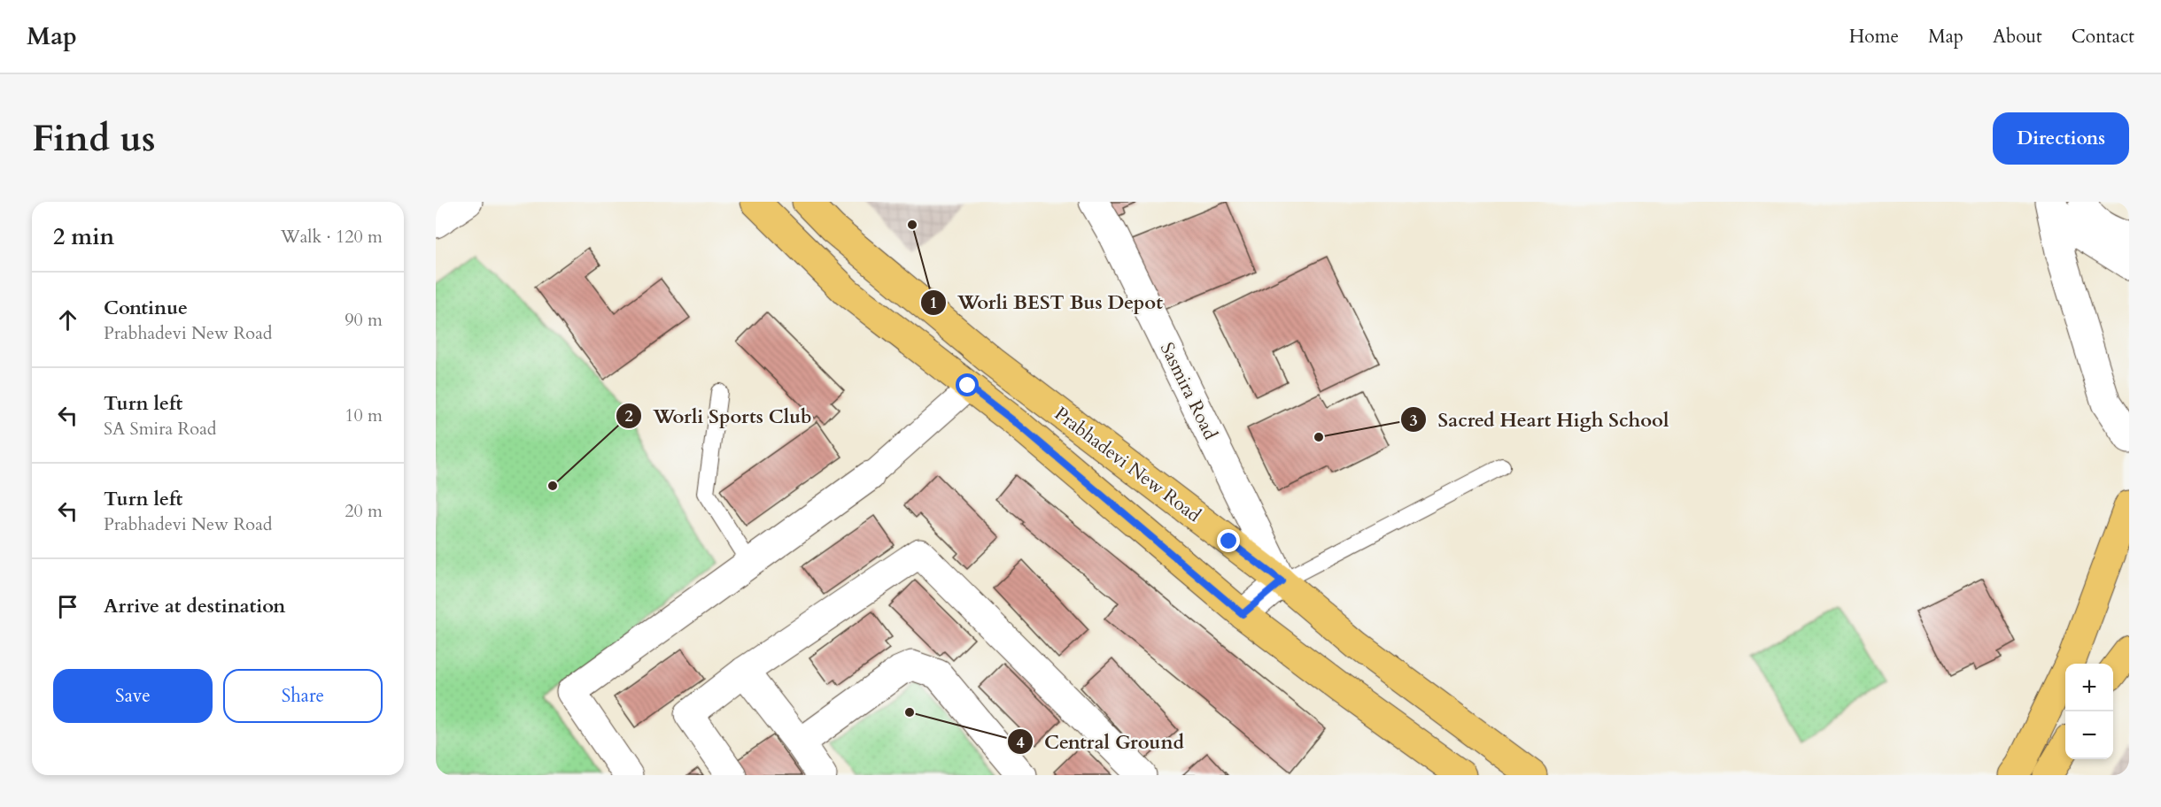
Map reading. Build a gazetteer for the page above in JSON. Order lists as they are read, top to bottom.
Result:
{
  "streets": {
    "main road": ["Prabhadevi New Road"],
    "street": ["Sasmira Road"]
  },
  "crossings": [
    ["Sasmira Road", "Prabhadevi New Road"]
  ],
  "places": [
    "Worli BEST Bus Depot",
    "Sacred Heart High School",
    "Worli Sports Club",
    "Central Ground"
  ],
  "page": {
    "header": "Map",
    "nav": [
      "Home",
      "Map",
      "About",
      "Contact"
    ],
    "buttons": [
      "Directions",
      ["Save", "Share"]
    ],
    "title": "Find us",
    "heading": ["2 min", "Walk · 120 m"],
    "list": [
      ["Continue", "Prabhadevi New Road", "90 m"],
      ["Turn left", "SA Smira Road", "10 m"],
      ["Turn left", "Prabhadevi New Road", "20 m"],
      "Arrive at destination"
    ],
    "map_buttons": ["+", "−"]
  }
}
